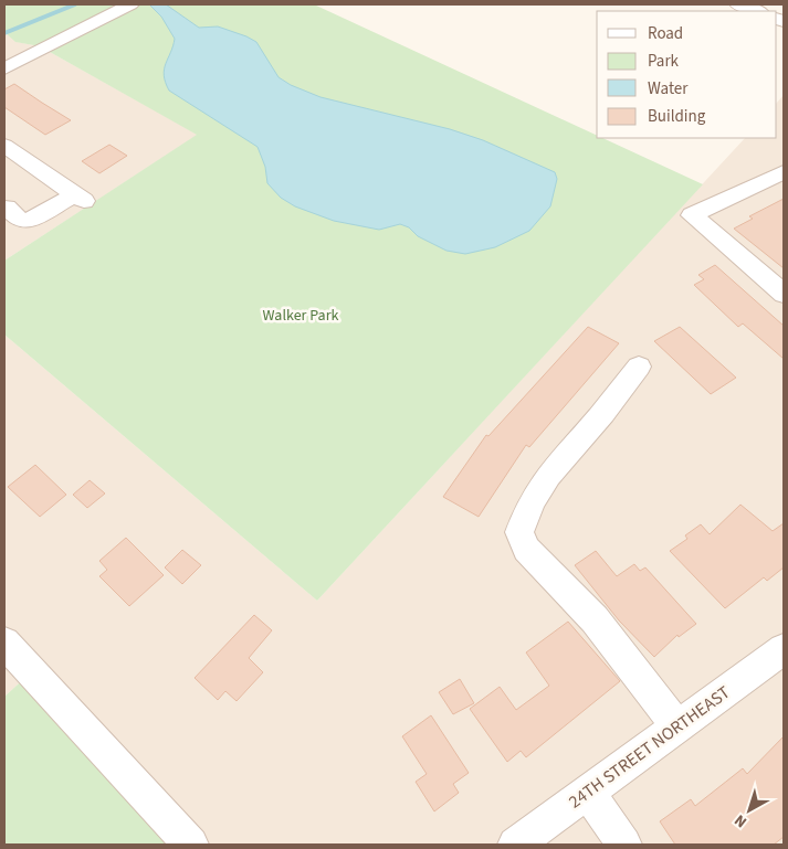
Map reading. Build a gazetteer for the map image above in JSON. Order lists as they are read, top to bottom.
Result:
{
  "streets": {
    "street": ["24TH STREET NORTHEAST"]
  },
  "parks": ["Walker Park"],
  "legend": [
    "Road",
    "Park",
    "Water",
    "Building"
  ],
  "north": "bottom left"
}
